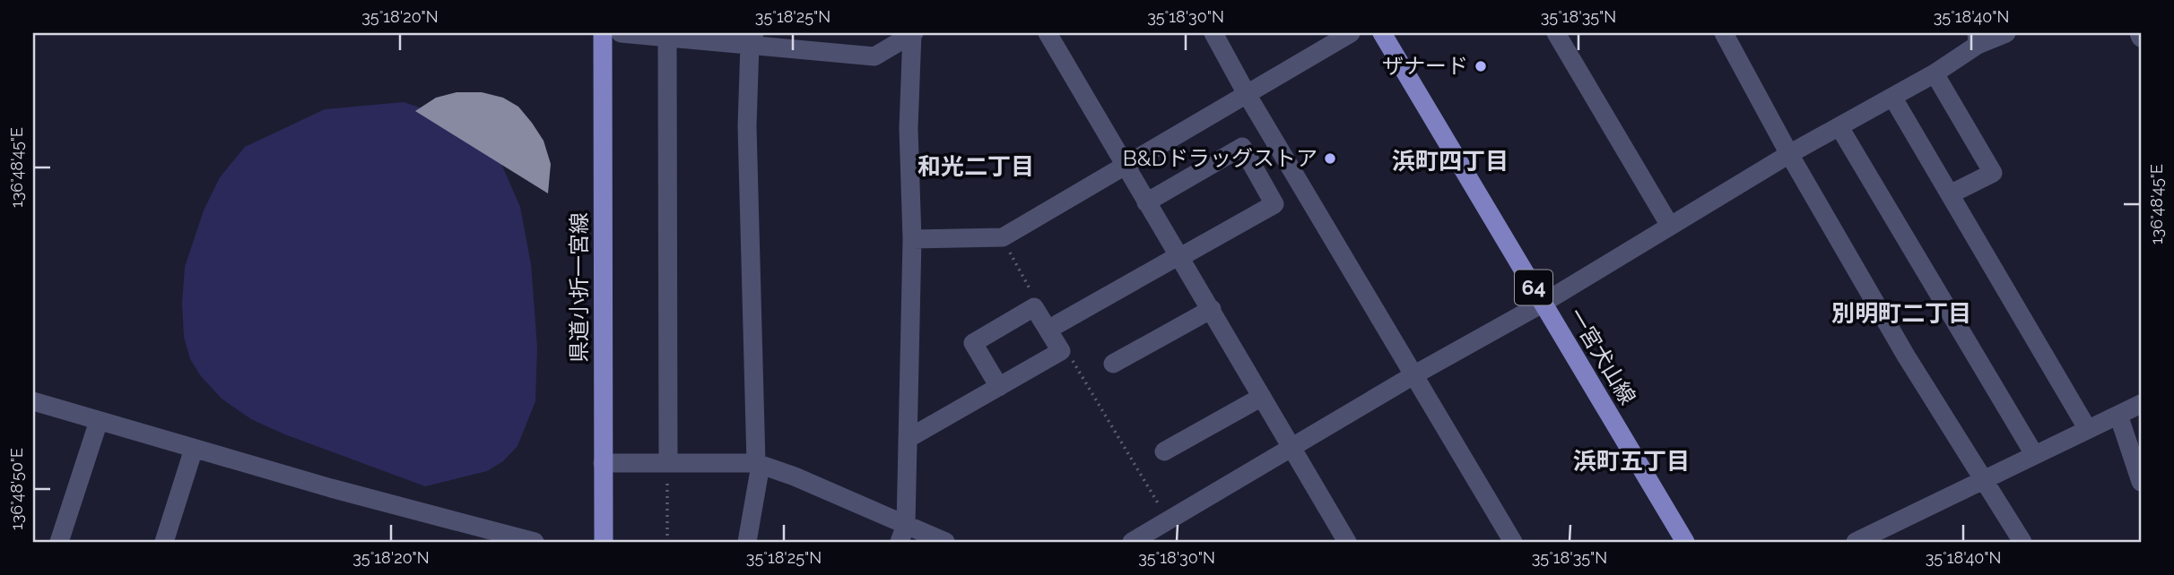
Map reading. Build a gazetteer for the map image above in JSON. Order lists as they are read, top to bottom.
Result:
{
  "streets": {
    "main road": ["県道小折一宮線", "64", "一宮犬山線"]
  },
  "districts": [
    "浜町四丁目",
    "和光二丁目",
    "別明町二丁目",
    "浜町五丁目"
  ],
  "places": ["ザナード", "B&Dドラッグストア"],
  "coordinates": [
    "35°18'20\"N",
    "35°18'25\"N",
    "35°18'30\"N",
    "35°18'35\"N",
    "35°18'40\"N",
    "136°48'45\"E",
    "136°48'50\"E"
  ]
}
